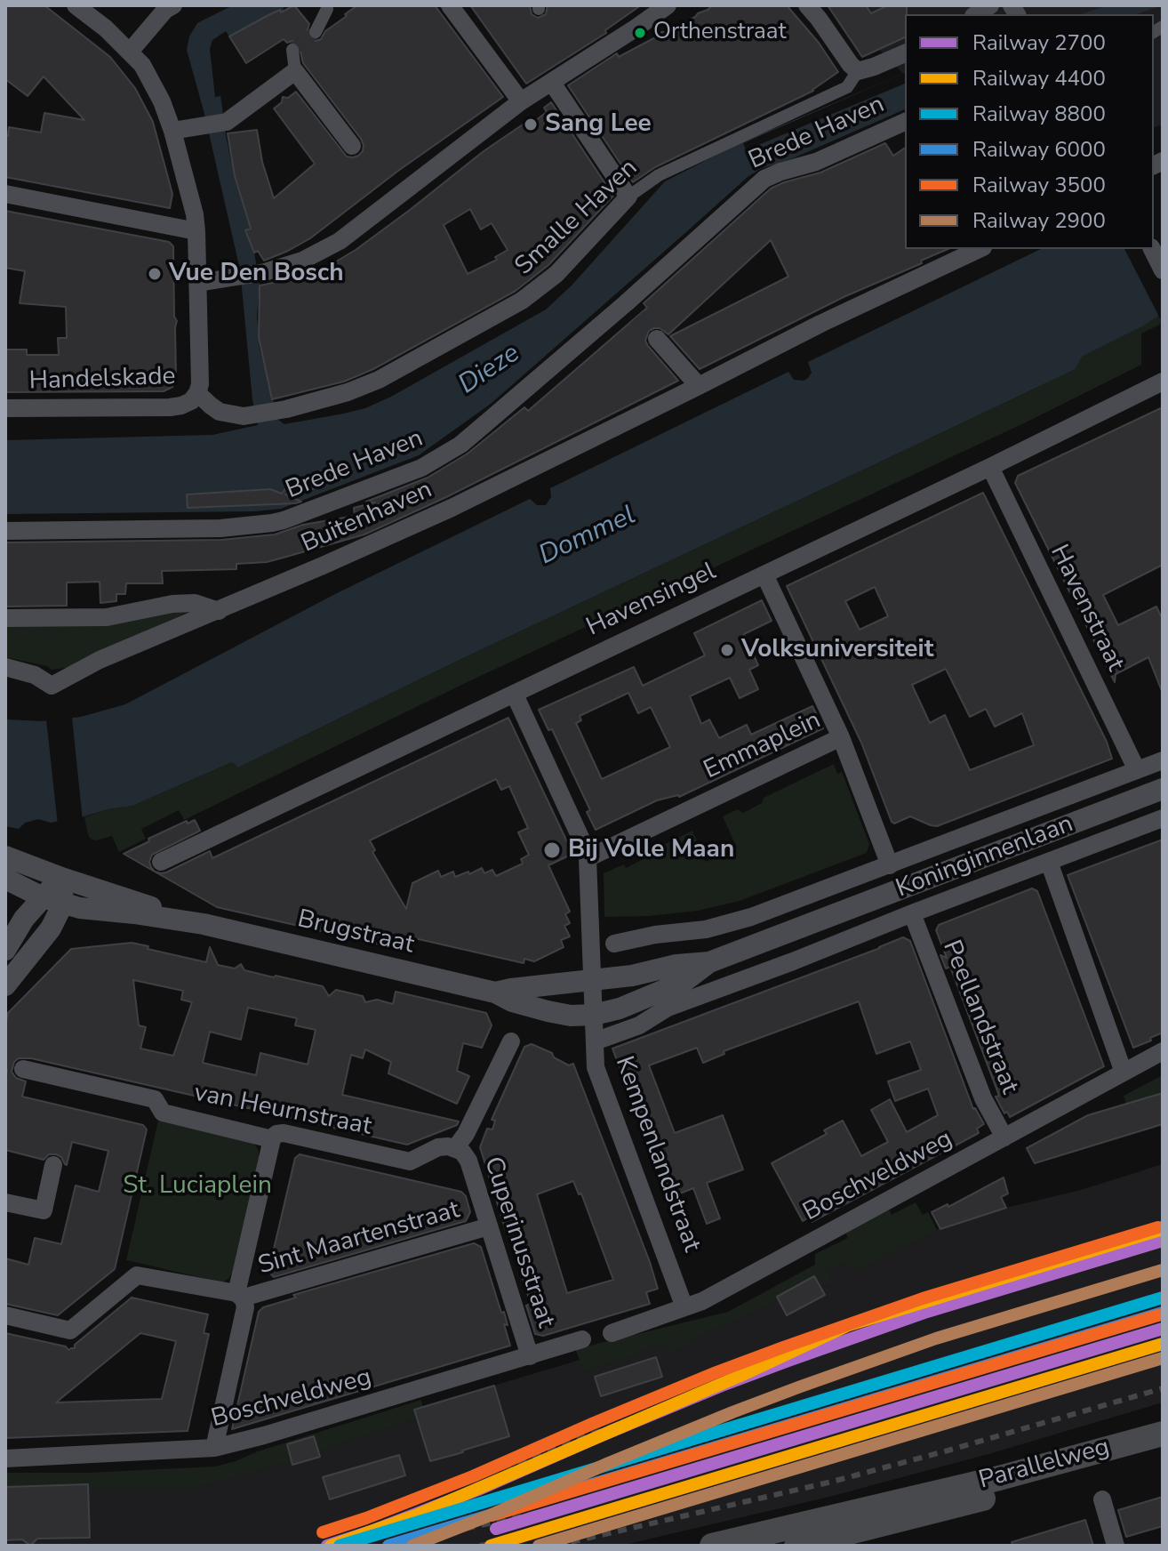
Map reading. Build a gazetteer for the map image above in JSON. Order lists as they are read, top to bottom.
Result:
{
  "streets": {
    "main road": ["Parallelweg"],
    "street": [
      "Brede Haven",
      "Smalle Haven",
      "Handelskade",
      "Buitenhaven",
      "Havensingel",
      "Havenstraat",
      "Emmaplein",
      "Koninginnenlaan",
      "Brugstraat",
      "Peellandstraat",
      "van Heurnstraat",
      "Kempenlandstraat",
      "Boschveldweg",
      "Sint Maartenstraat",
      "Cuperinusstraat"
    ]
  },
  "crossings": [
    ["Smalle Haven", "Handelskade"],
    ["Havensingel", "Havenstraat"],
    ["Havenstraat", "Koninginnenlaan"],
    ["Emmaplein", "Koninginnenlaan"],
    ["Koninginnenlaan", "Peellandstraat"],
    ["Peellandstraat", "Boschveldweg"],
    ["van Heurnstraat", "Cuperinusstraat"],
    ["Kempenlandstraat", "Boschveldweg"],
    ["Boschveldweg", "Cuperinusstraat"],
    ["Sint Maartenstraat", "Cuperinusstraat"]
  ],
  "water": ["Dieze", "Dommel"],
  "parks": ["St. Luciaplein"],
  "places": [
    "Orthenstraat",
    "Sang Lee",
    "Vue Den Bosch",
    "Volksuniversiteit",
    "Bij Volle Maan"
  ],
  "lines": [
    "rail line 3500",
    "rail line 4400",
    "rail line 2700",
    "rail line 2900",
    "rail line 8800",
    "rail line 6000"
  ],
  "legend": [
    "Railway 2700",
    "Railway 4400",
    "Railway 8800",
    "Railway 6000",
    "Railway 3500",
    "Railway 2900"
  ]
}
